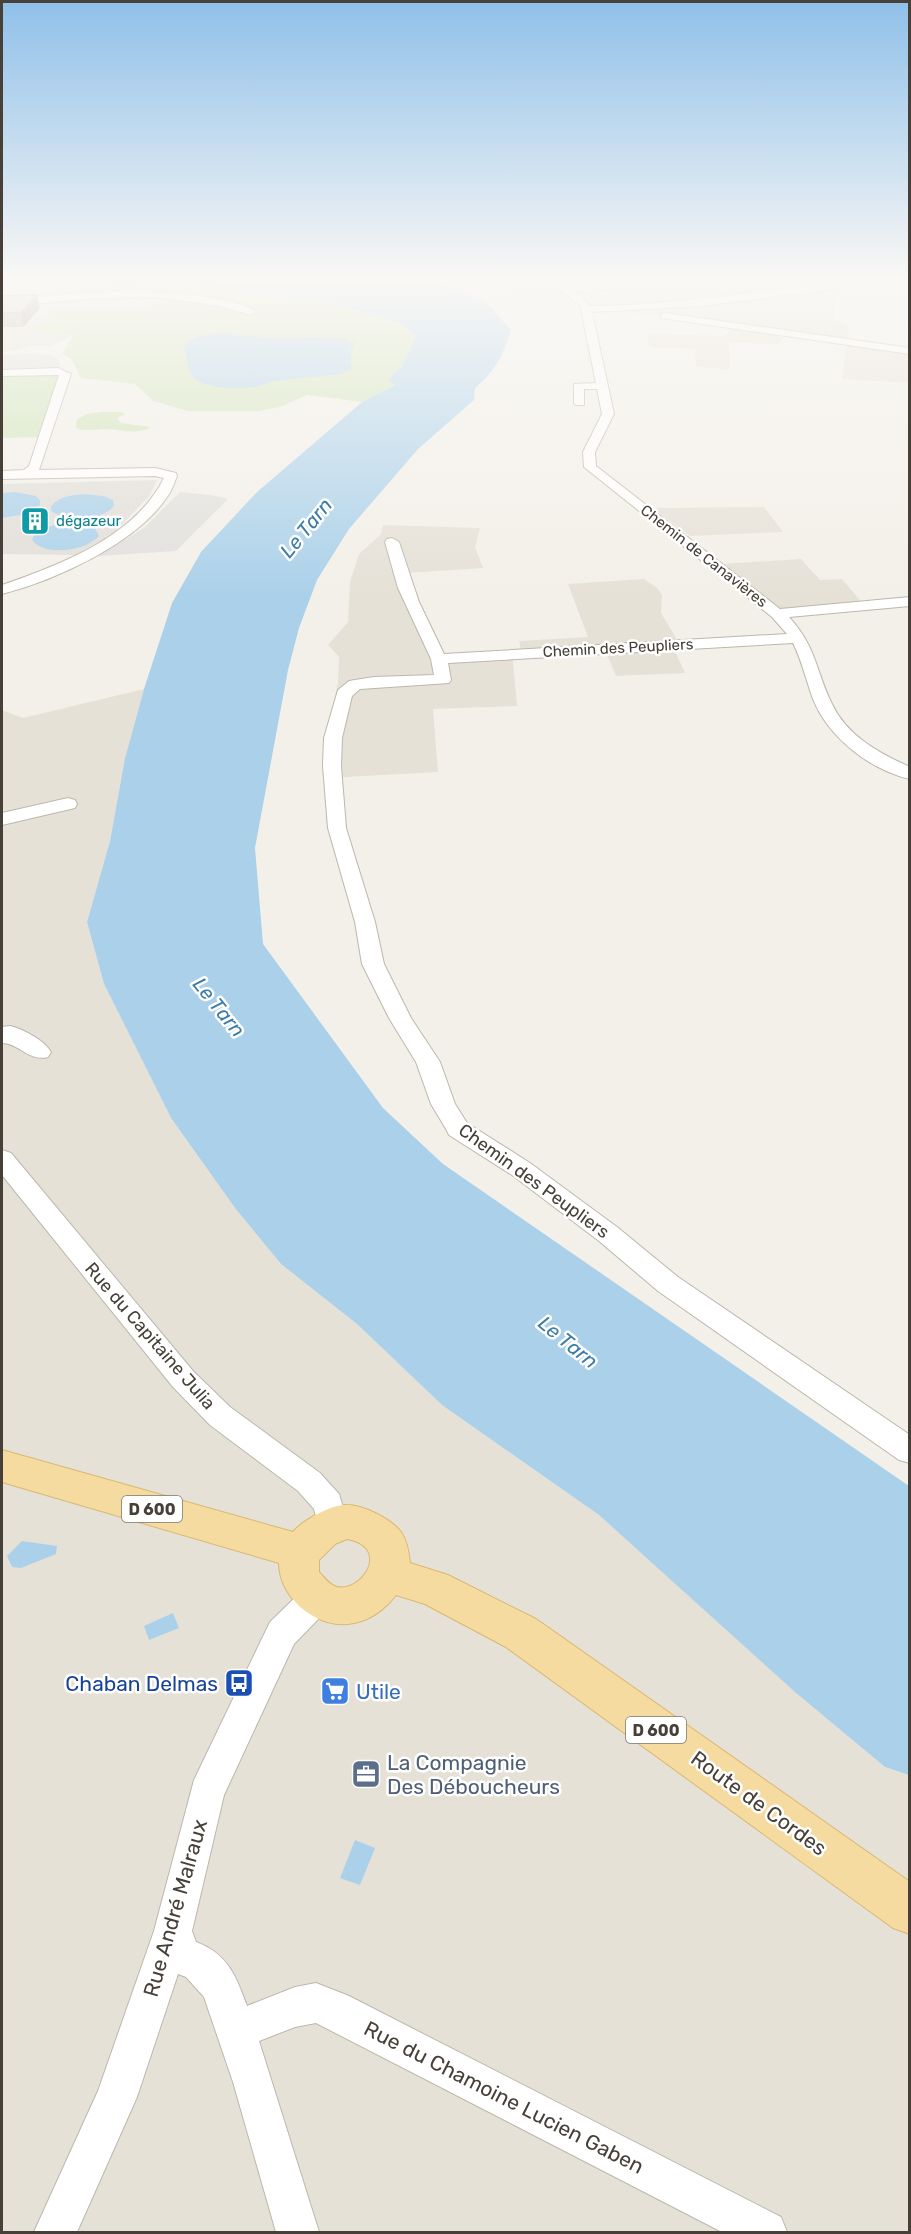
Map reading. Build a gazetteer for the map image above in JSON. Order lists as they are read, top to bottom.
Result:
{
  "streets": {
    "main road": ["D 600", "Route de Cordes"],
    "street": [
      "Chemin de Canavières",
      "Chemin des Peupliers",
      "Rue du Capitaine Julia",
      "Rue André Malraux",
      "Rue du Chamoine Lucien Gaben"
    ]
  },
  "crossings": [
    ["Chemin de Canavières", "Chemin des Peupliers"],
    ["Rue du Capitaine Julia", "D 600"],
    ["Rue du Capitaine Julia", "Route de Cordes"],
    ["Rue du Capitaine Julia", "Rue André Malraux"],
    ["D 600", "Route de Cordes"],
    ["D 600", "Rue André Malraux"],
    ["Route de Cordes", "Rue André Malraux"]
  ],
  "water": ["Le Tarn"],
  "places": {
    "building": ["dégazeur"],
    "bus stop": ["Chaban Delmas"],
    "supermarket": ["Utile"],
    "office": ["La Compagnie Des Déboucheurs"]
  }
}
